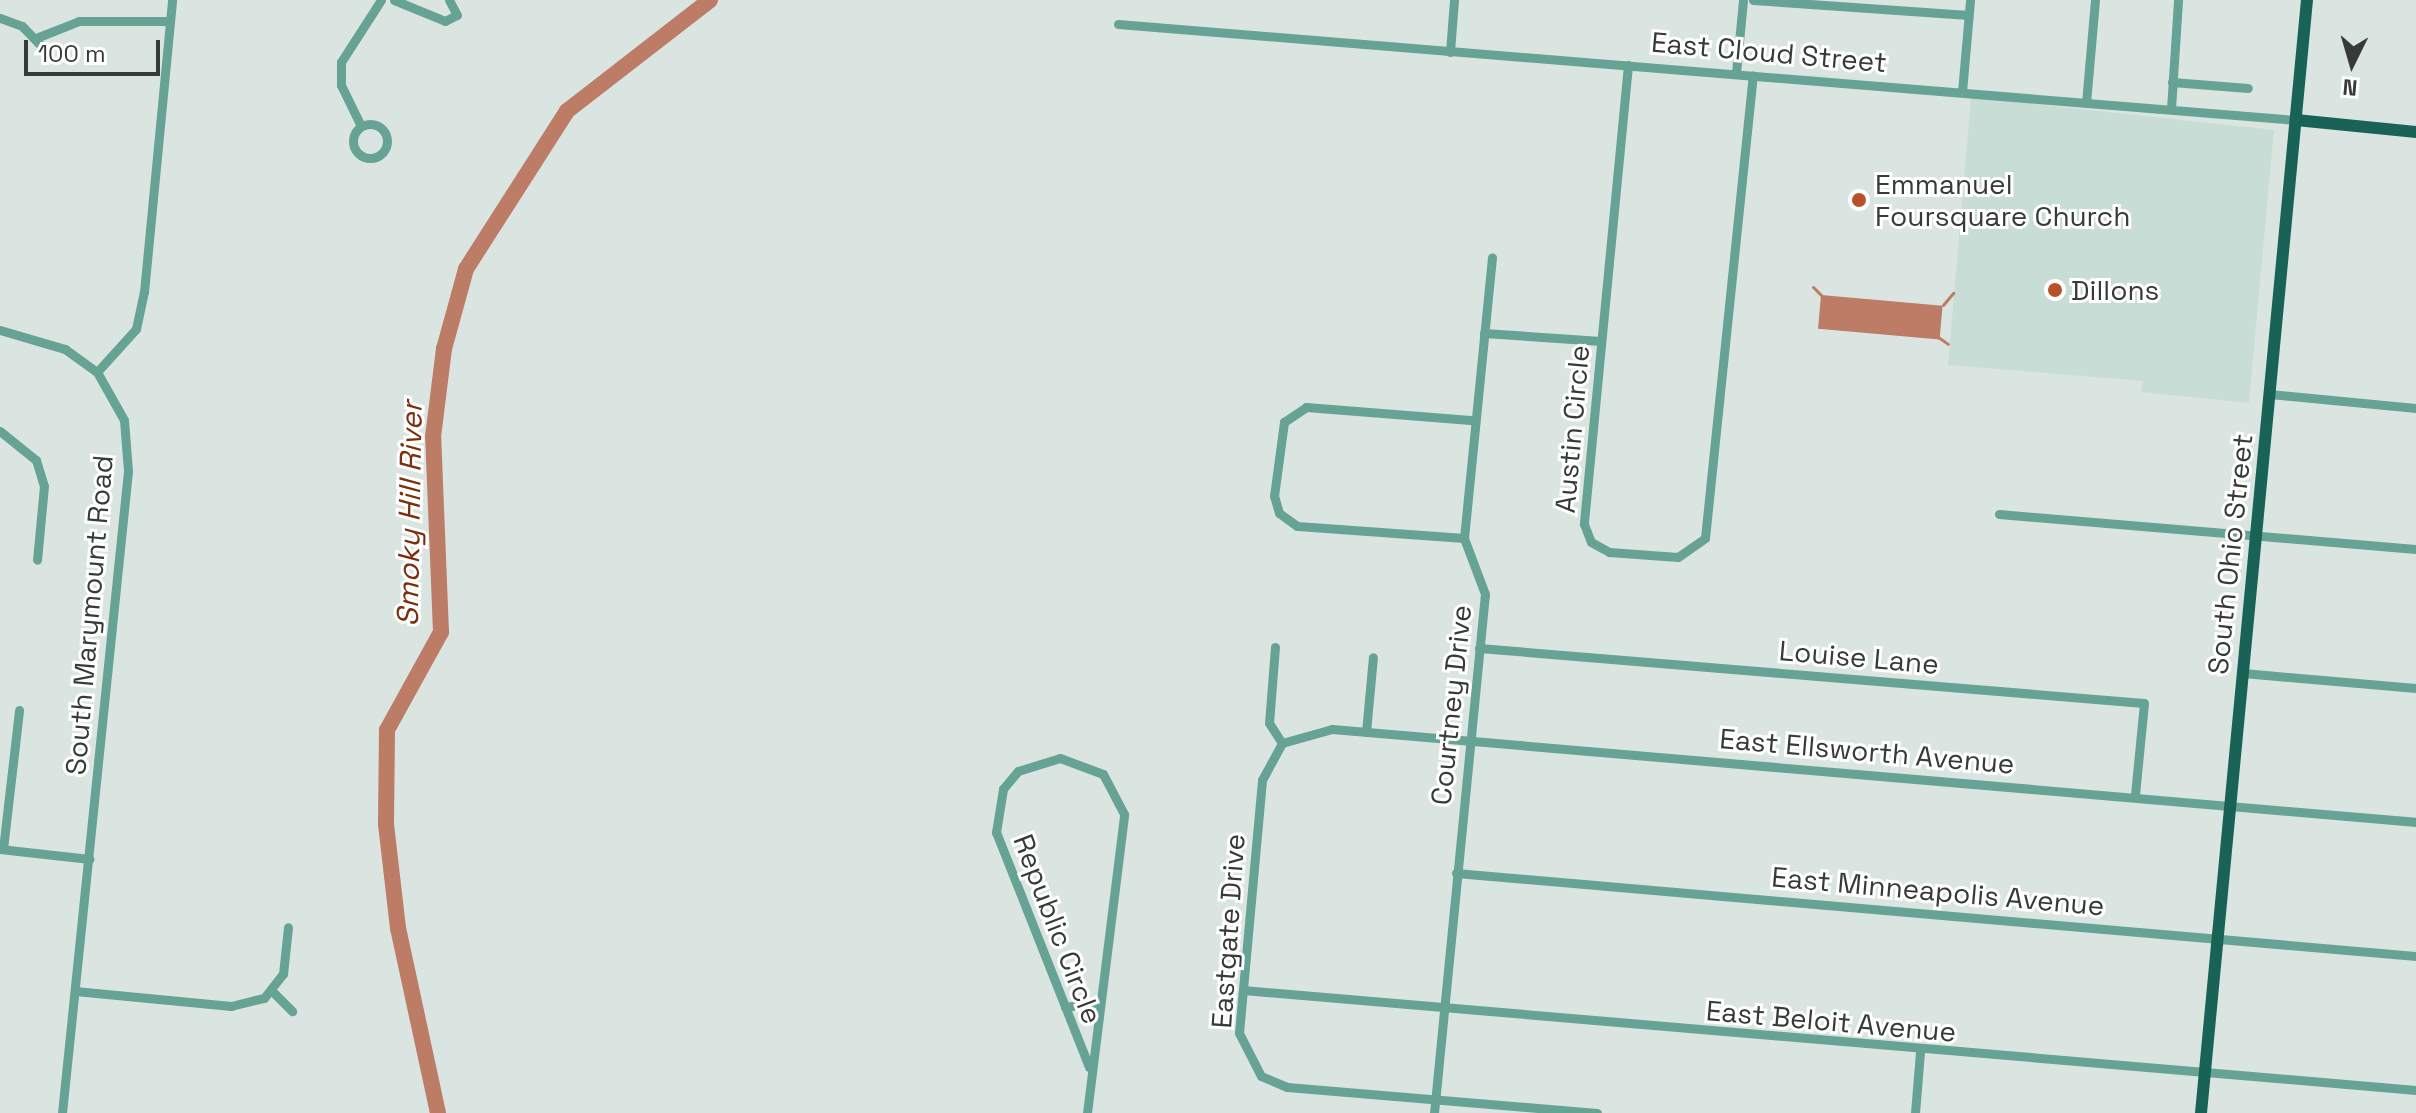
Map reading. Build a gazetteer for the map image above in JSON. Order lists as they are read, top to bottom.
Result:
{
  "streets": {
    "main road": ["East Cloud Street", "South Ohio Street"],
    "street": [
      "Austin Circle",
      "South Marymount Road",
      "Louise Lane",
      "Courtney Drive",
      "East Ellsworth Avenue",
      "East Minneapolis Avenue",
      "Republic Circle",
      "Eastgate Drive",
      "East Beloit Avenue"
    ]
  },
  "crossings": [
    ["East Cloud Street", "Austin Circle"],
    ["East Cloud Street", "South Ohio Street"],
    ["South Ohio Street", "East Ellsworth Avenue"],
    ["South Ohio Street", "East Minneapolis Avenue"],
    ["South Ohio Street", "East Beloit Avenue"],
    ["Louise Lane", "Courtney Drive"],
    ["Louise Lane", "East Ellsworth Avenue"],
    ["Courtney Drive", "East Ellsworth Avenue"],
    ["Courtney Drive", "East Minneapolis Avenue"],
    ["Courtney Drive", "Eastgate Drive"],
    ["Courtney Drive", "East Beloit Avenue"],
    ["East Ellsworth Avenue", "Eastgate Drive"],
    ["Eastgate Drive", "East Beloit Avenue"]
  ],
  "water": ["Smoky Hill River"],
  "places": ["Emmanuel Foursquare Church", "Dillons"],
  "scale_bar": "100 m",
  "north": "bottom"
}
